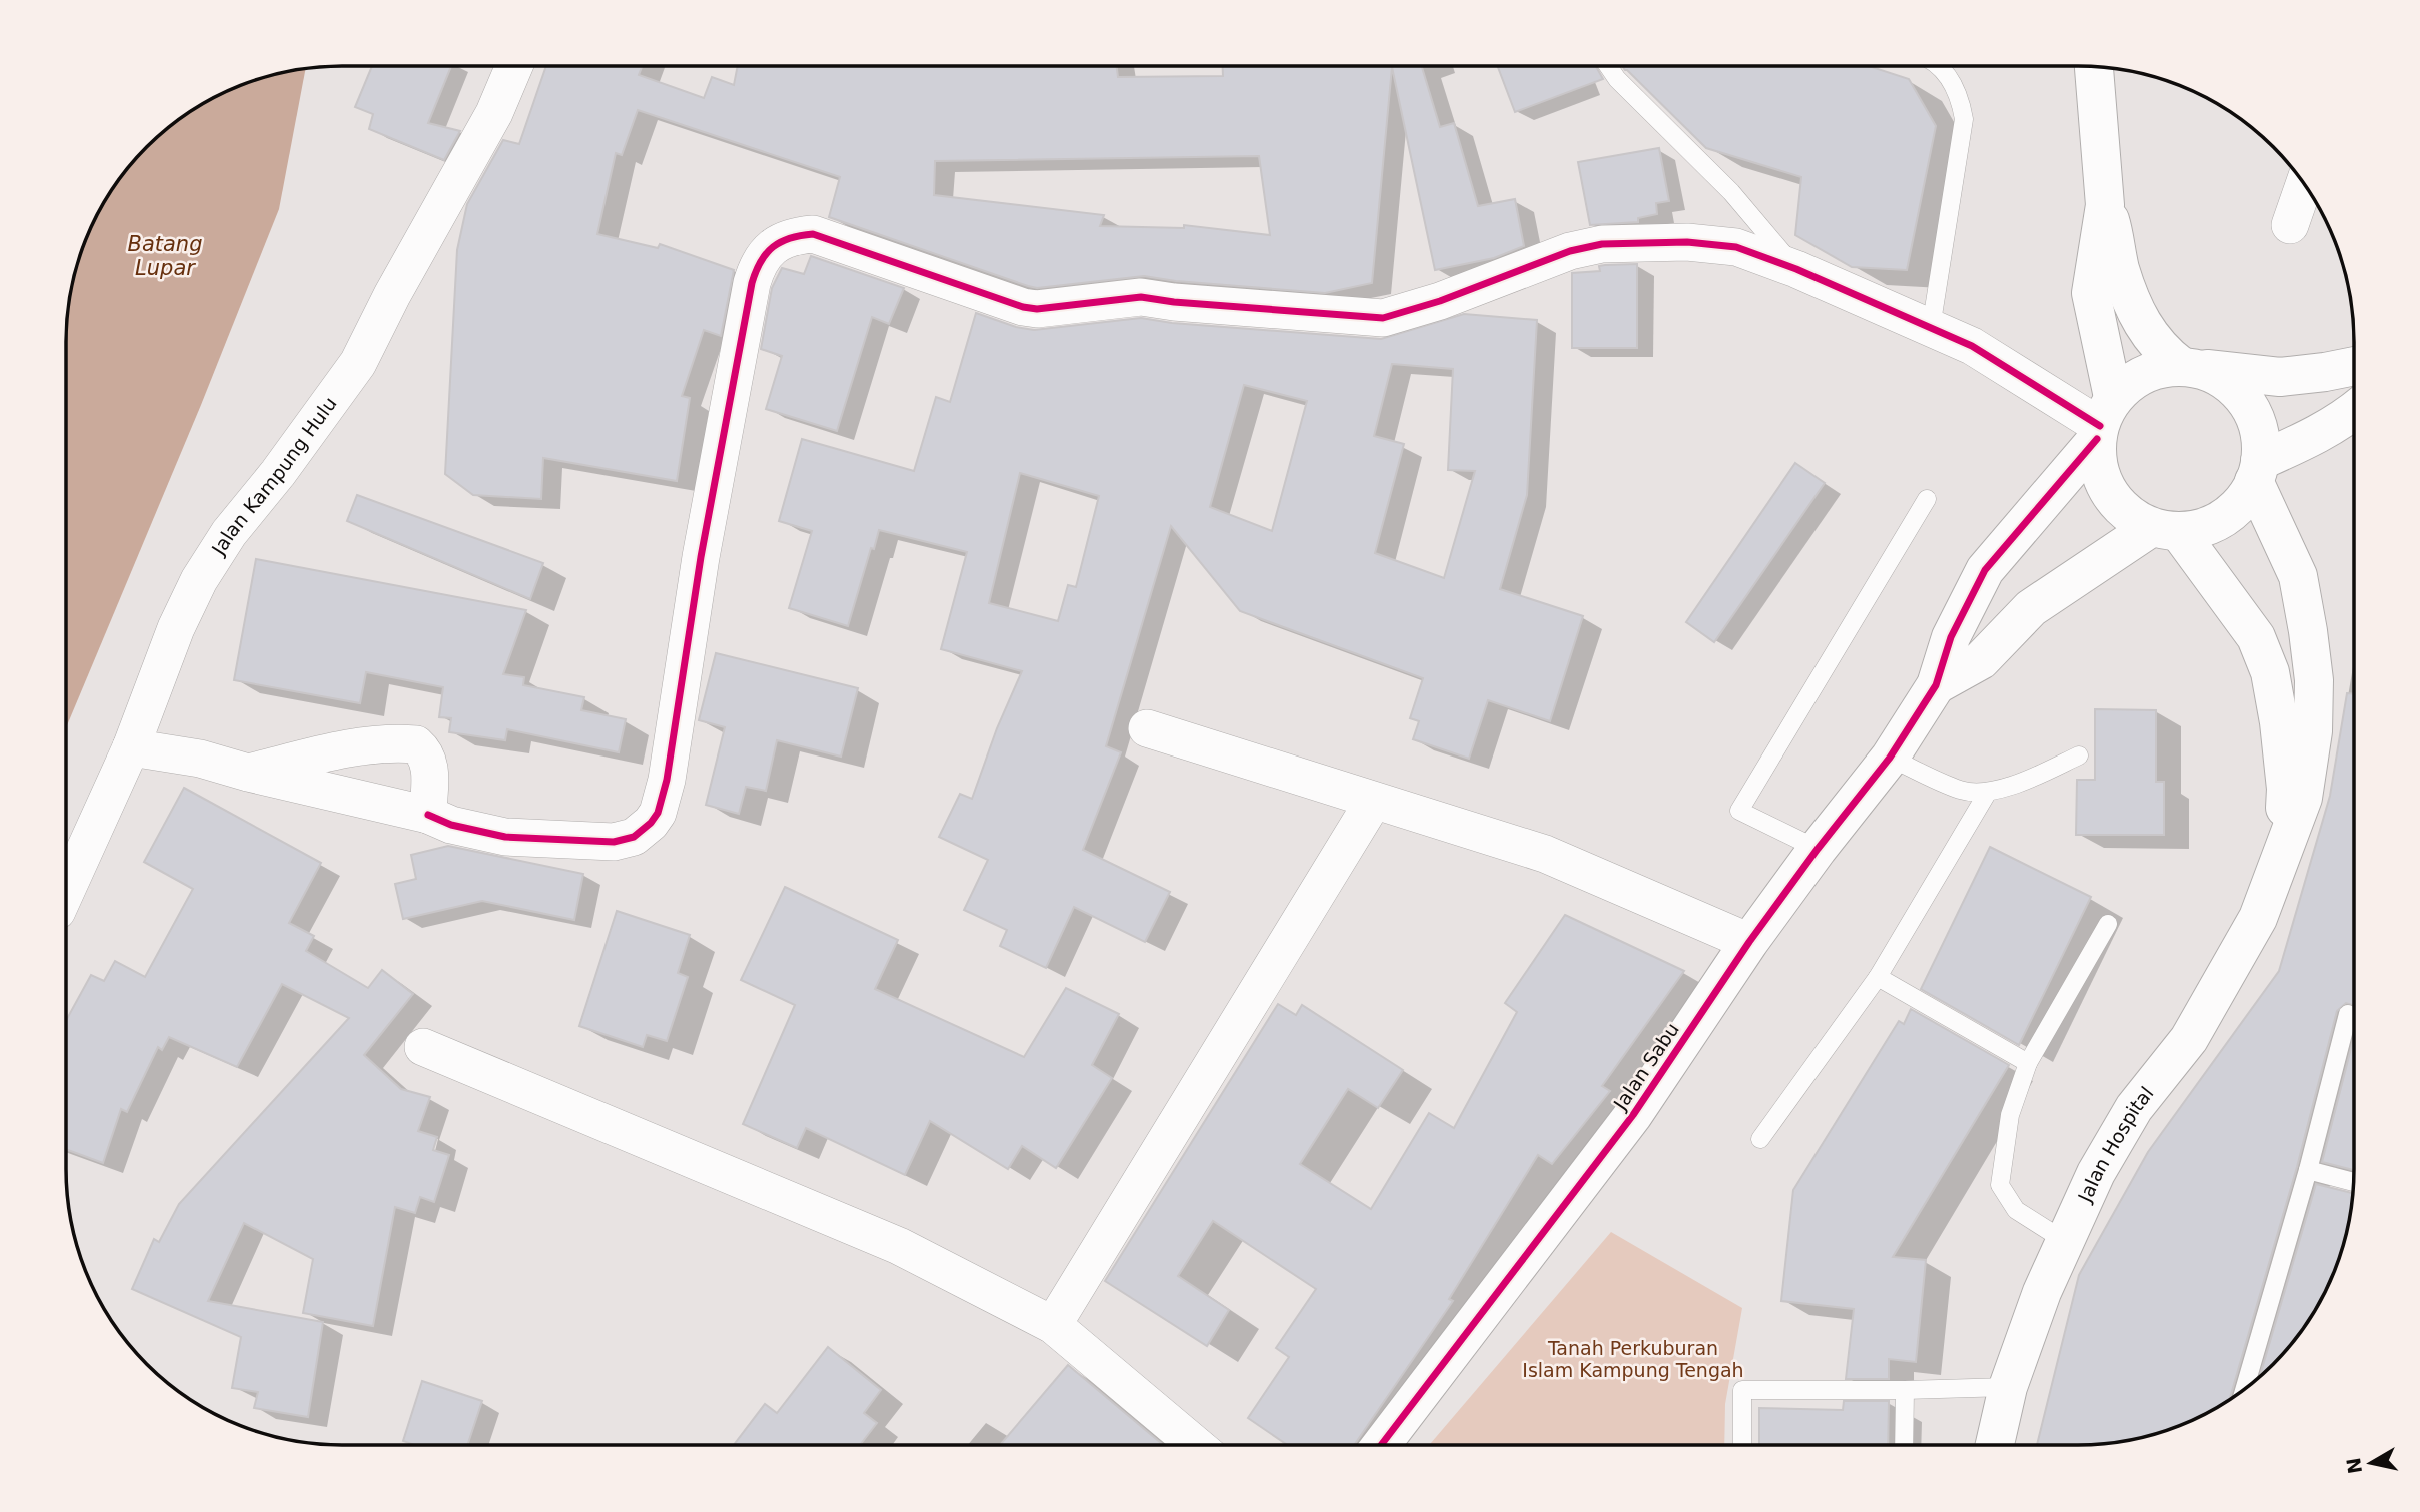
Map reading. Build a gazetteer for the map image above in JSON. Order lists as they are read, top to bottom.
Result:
{
  "streets": {
    "main road": ["Jalan Sabu", "Jalan Hospital"],
    "street": ["Jalan Kampung Hulu"]
  },
  "crossings": [
    ["Jalan Sabu", "Jalan Hospital"]
  ],
  "water": ["Batang Lupar"],
  "parks": ["Tanah Perkuburan Islam Kampung Tengah"],
  "north": "left"
}
